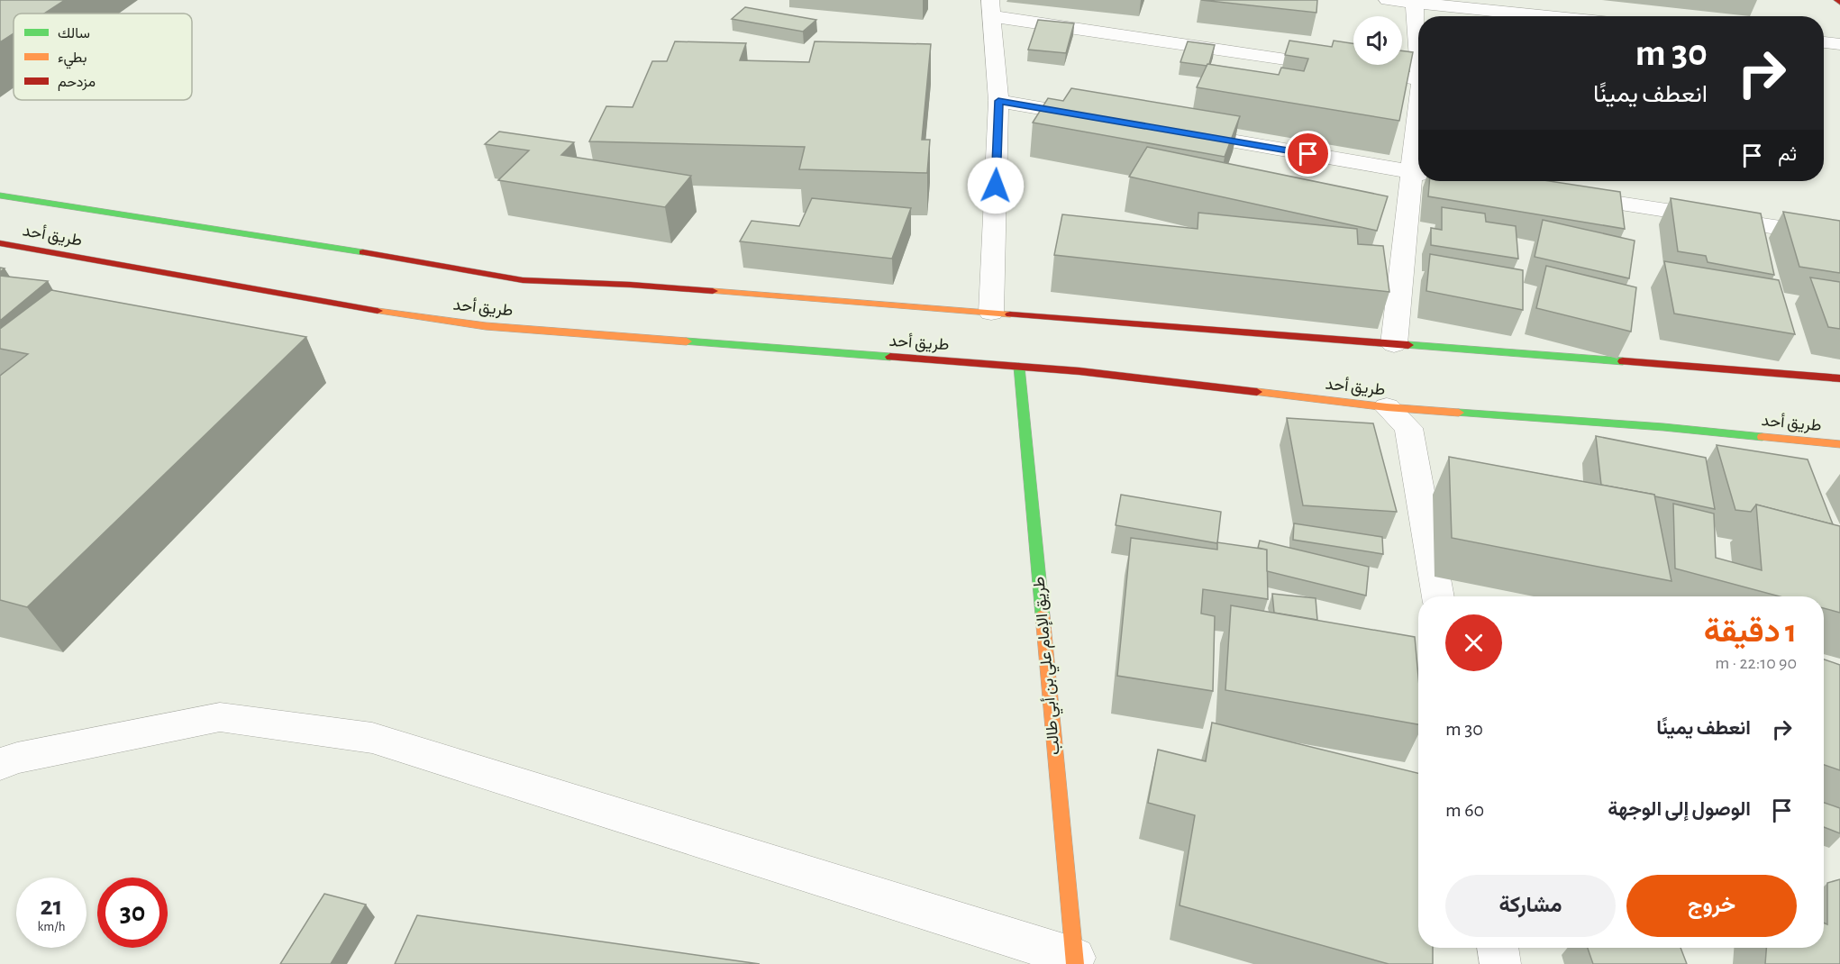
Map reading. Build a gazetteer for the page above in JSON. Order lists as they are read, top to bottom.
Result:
{
  "streets": {
    "main road": ["طريق أحد", "طريق الإمام علي بن أبي طالب"]
  },
  "crossings": [
    ["طريق أحد", "طريق الإمام علي بن أبي طالب"]
  ],
  "legend": ["سالك", "بطيء", "مزدحم"],
  "page": {
    "turn": ["30 m", "انعطف يمينًا"],
    "then": "ثم",
    "heading": ["1 دقيقة", "90 m · 22:10"],
    "list": [
      {
        "name": "انعطف يمينًا",
        "value": "30 m"
      },
      {
        "name": "الوصول إلى الوجهة",
        "value": "60 m"
      }
    ],
    "buttons": ["خروج", "مشاركة"],
    "speed": "21 km/h",
    "limit": "30"
  }
}
